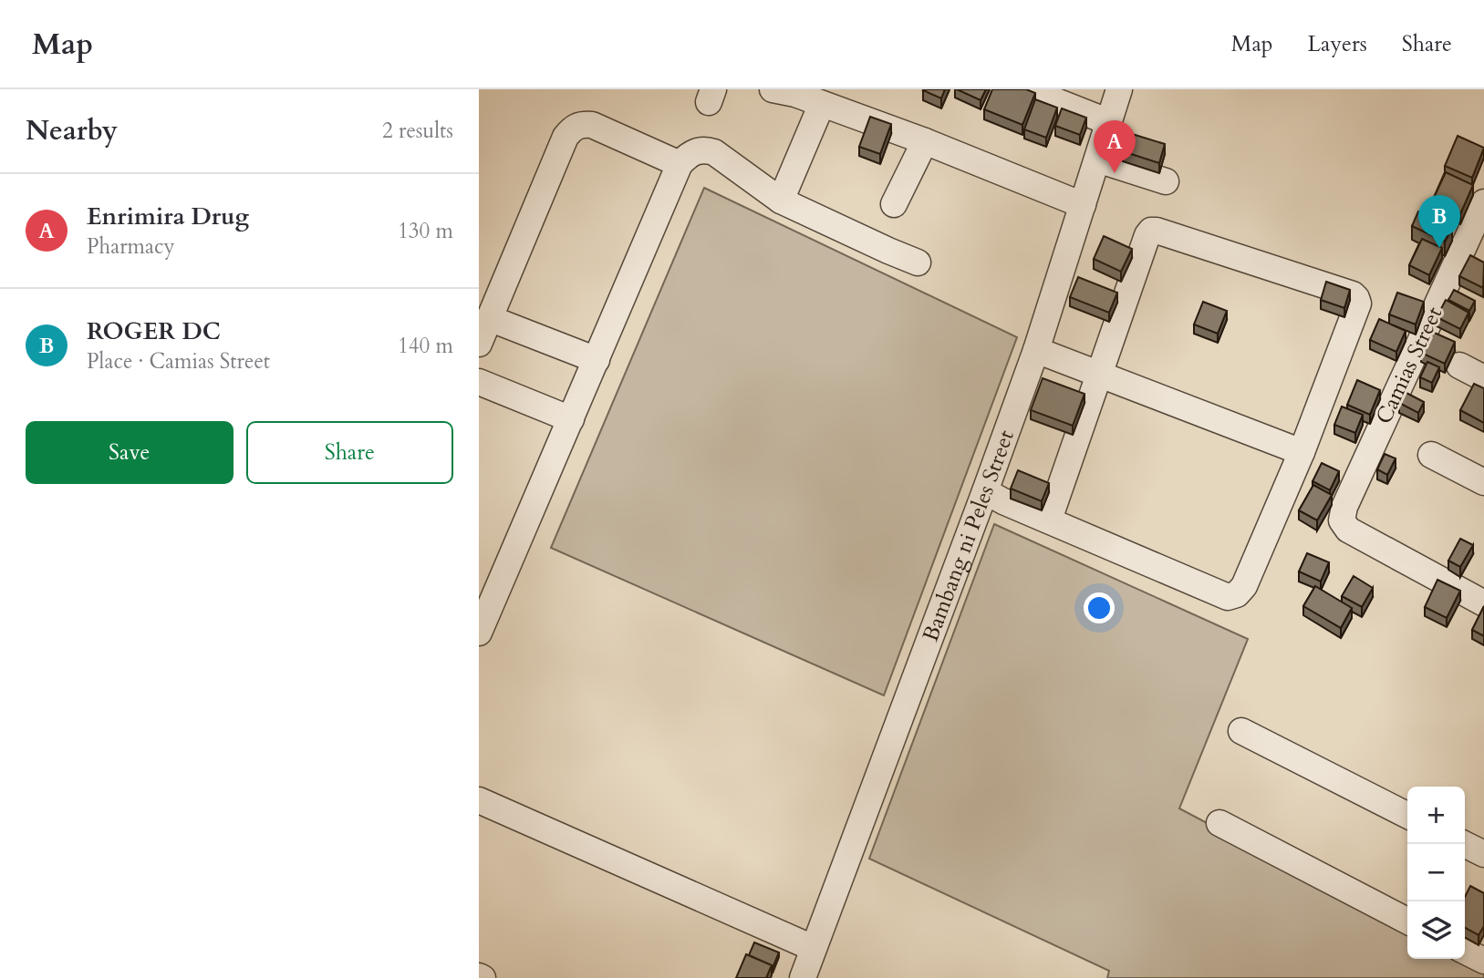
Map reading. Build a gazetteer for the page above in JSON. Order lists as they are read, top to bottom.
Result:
{
  "streets": {
    "street": ["Camias Street", "Bambang ni Peles Street"]
  },
  "page": {
    "header": "Map",
    "nav": ["Map", "Layers", "Share"],
    "heading": ["Nearby", "2 results"],
    "pins": ["A", "B"],
    "list": [
      {
        "mark": "A",
        "name": "Enrimira Drug",
        "note": "Pharmacy",
        "value": "130 m"
      },
      {
        "mark": "B",
        "name": "ROGER DC",
        "note": "Place · Camias Street",
        "value": "140 m"
      }
    ],
    "buttons": ["Save", "Share"],
    "map_buttons": ["+", "−"]
  }
}
